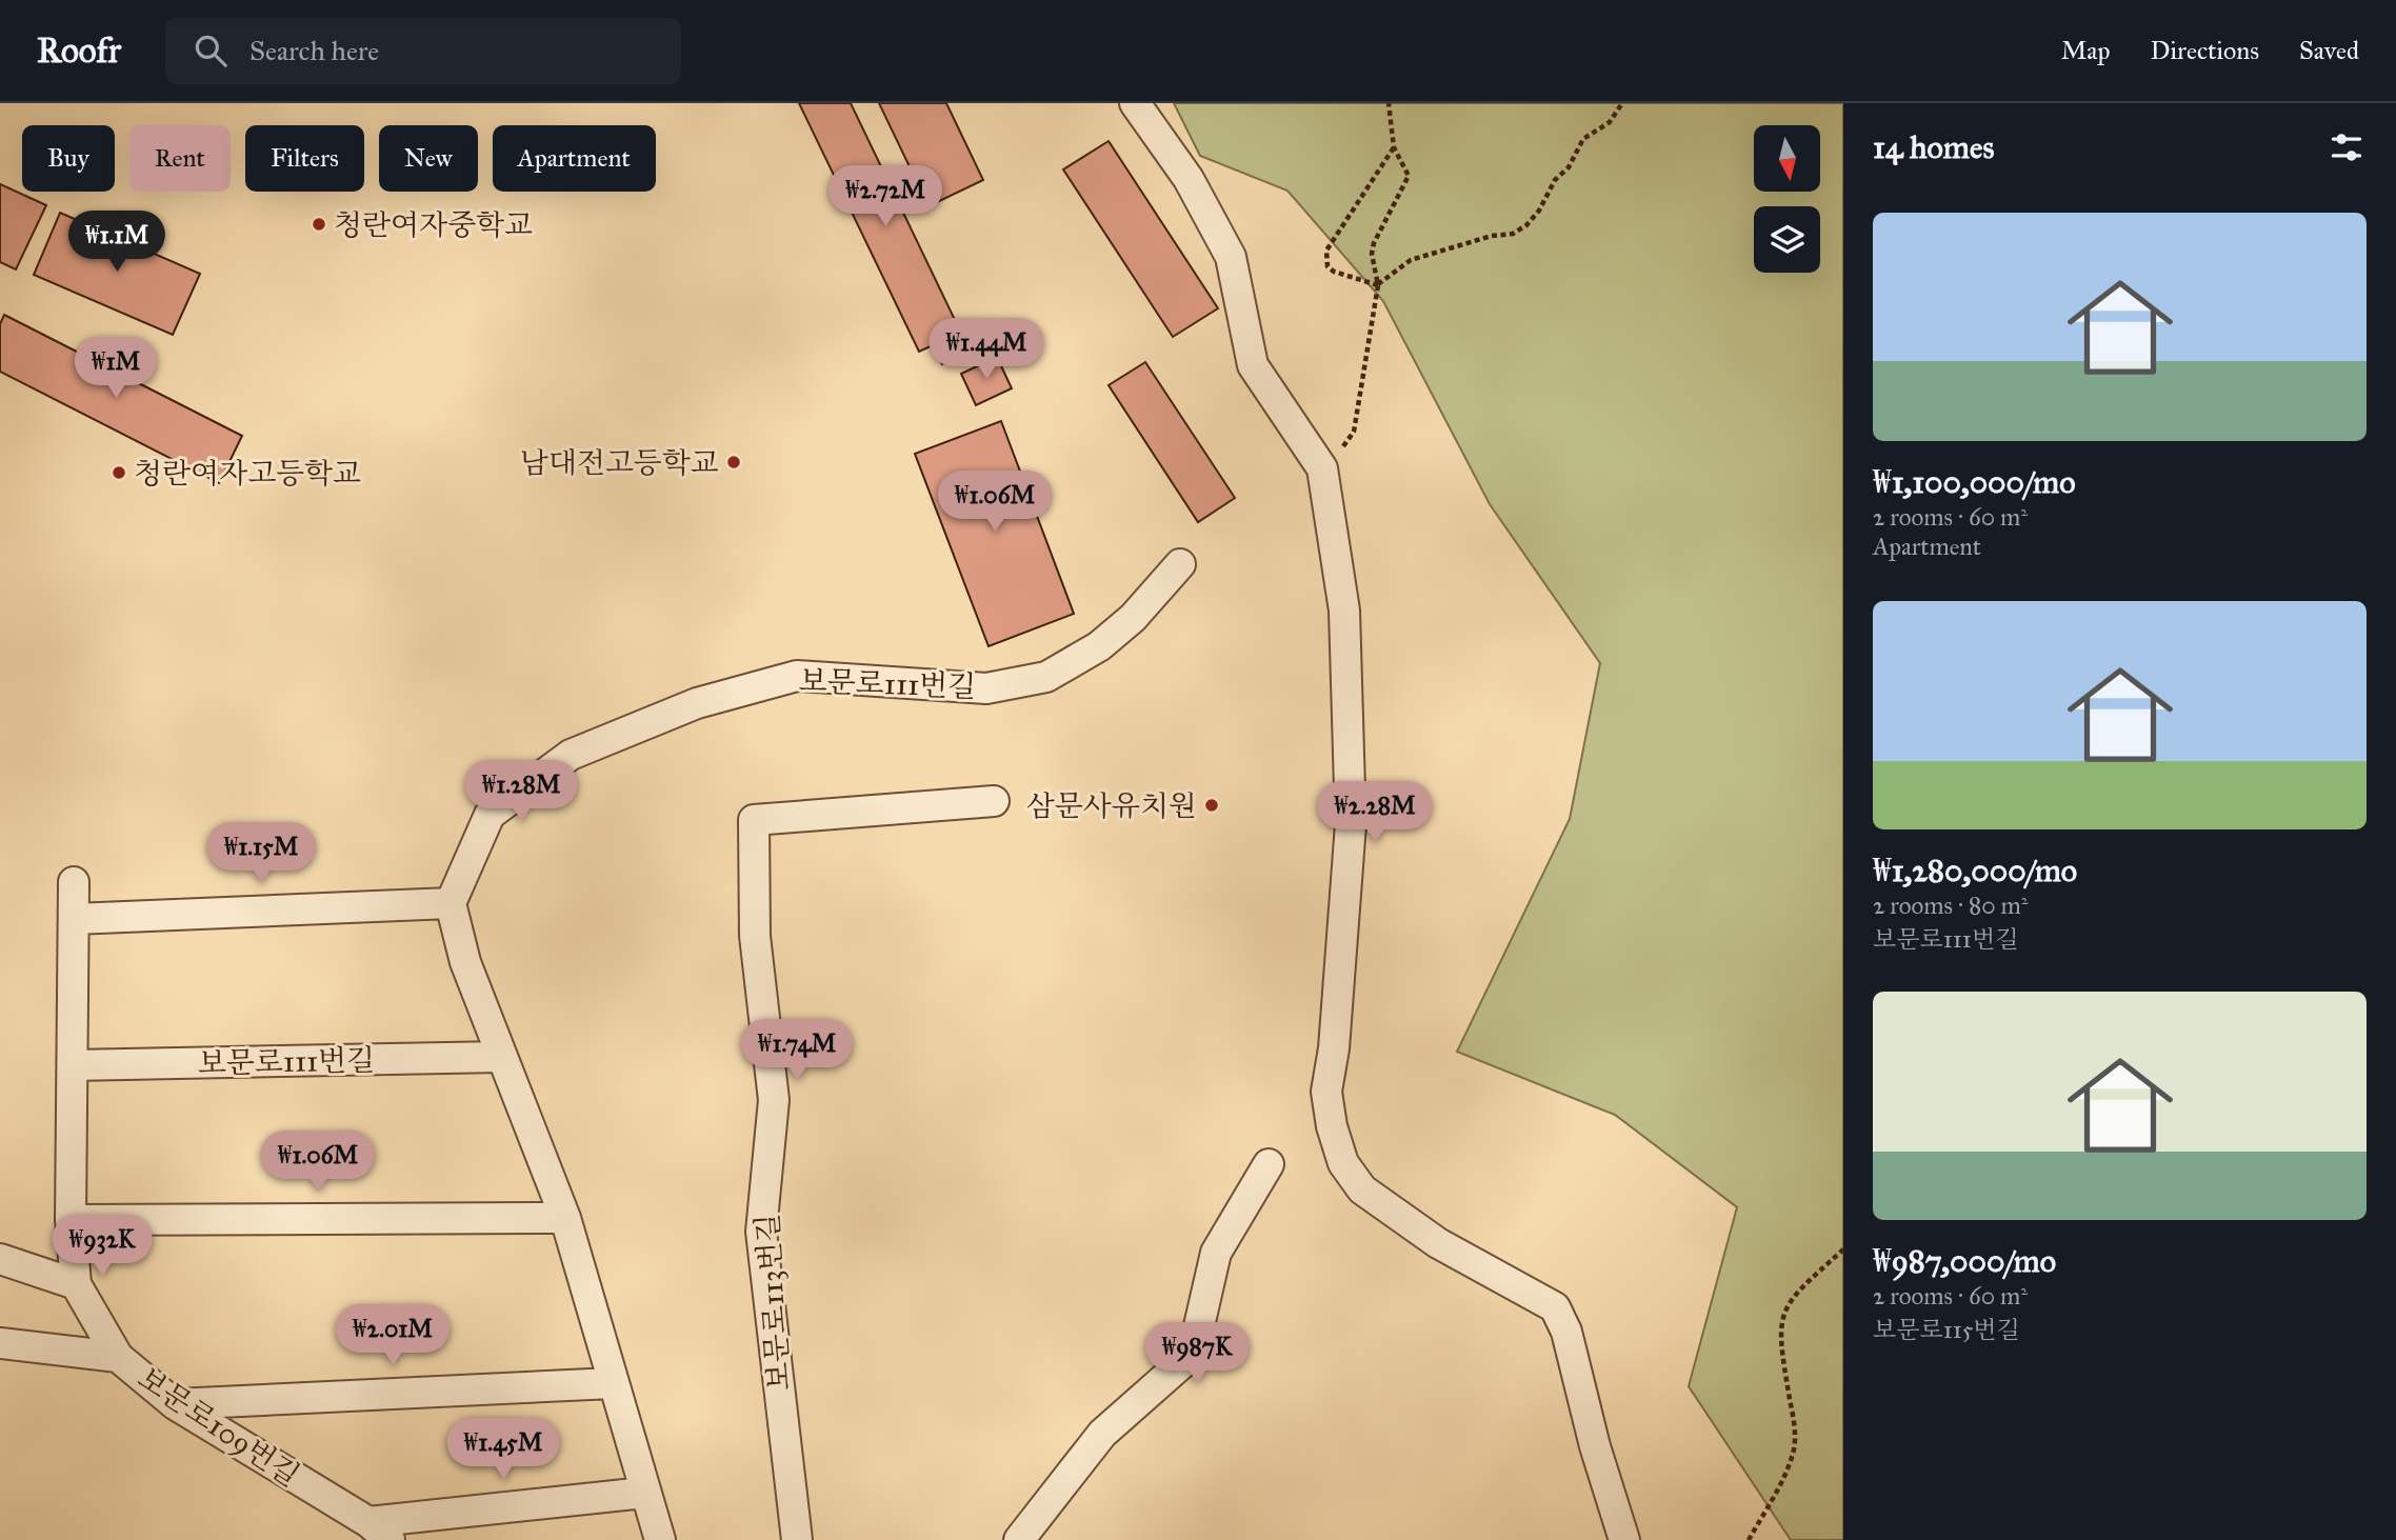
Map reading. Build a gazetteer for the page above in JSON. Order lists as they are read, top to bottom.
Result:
{
  "streets": {
    "street": ["보문로111번길", "보문로113번길", "보문로109번길"]
  },
  "crossings": [
    ["보문로111번길", "보문로109번길"]
  ],
  "places": [
    "청란여자중학교",
    "남대전고등학교",
    "청란여자고등학교",
    "삼문사유치원"
  ],
  "north": "bottom",
  "page": {
    "header": "Roofr",
    "search": "Search here",
    "nav": ["Map", "Directions", "Saved"],
    "heading": "14 homes",
    "chip": [
      "Buy",
      "Rent",
      "Filters",
      "New",
      "Apartment"
    ],
    "price": [
      "₩2.72M",
      "₩1.1M",
      "₩1.44M",
      "₩1M",
      "₩1.06M",
      "₩1.28M",
      "₩2.28M",
      "₩1.15M",
      "₩1.74M",
      "₩1.06M",
      "₩932K",
      "₩2.01M",
      "₩987K",
      "₩1.45M"
    ],
    "list": [
      {
        "name": "₩1,100,000/mo",
        "note": "2 rooms · 60 m² · Apartment"
      },
      {
        "name": "₩1,280,000/mo",
        "note": "2 rooms · 80 m² · 보문로111번길"
      },
      {
        "name": "₩987,000/mo",
        "note": "2 rooms · 60 m² · 보문로115번길"
      }
    ]
  }
}
